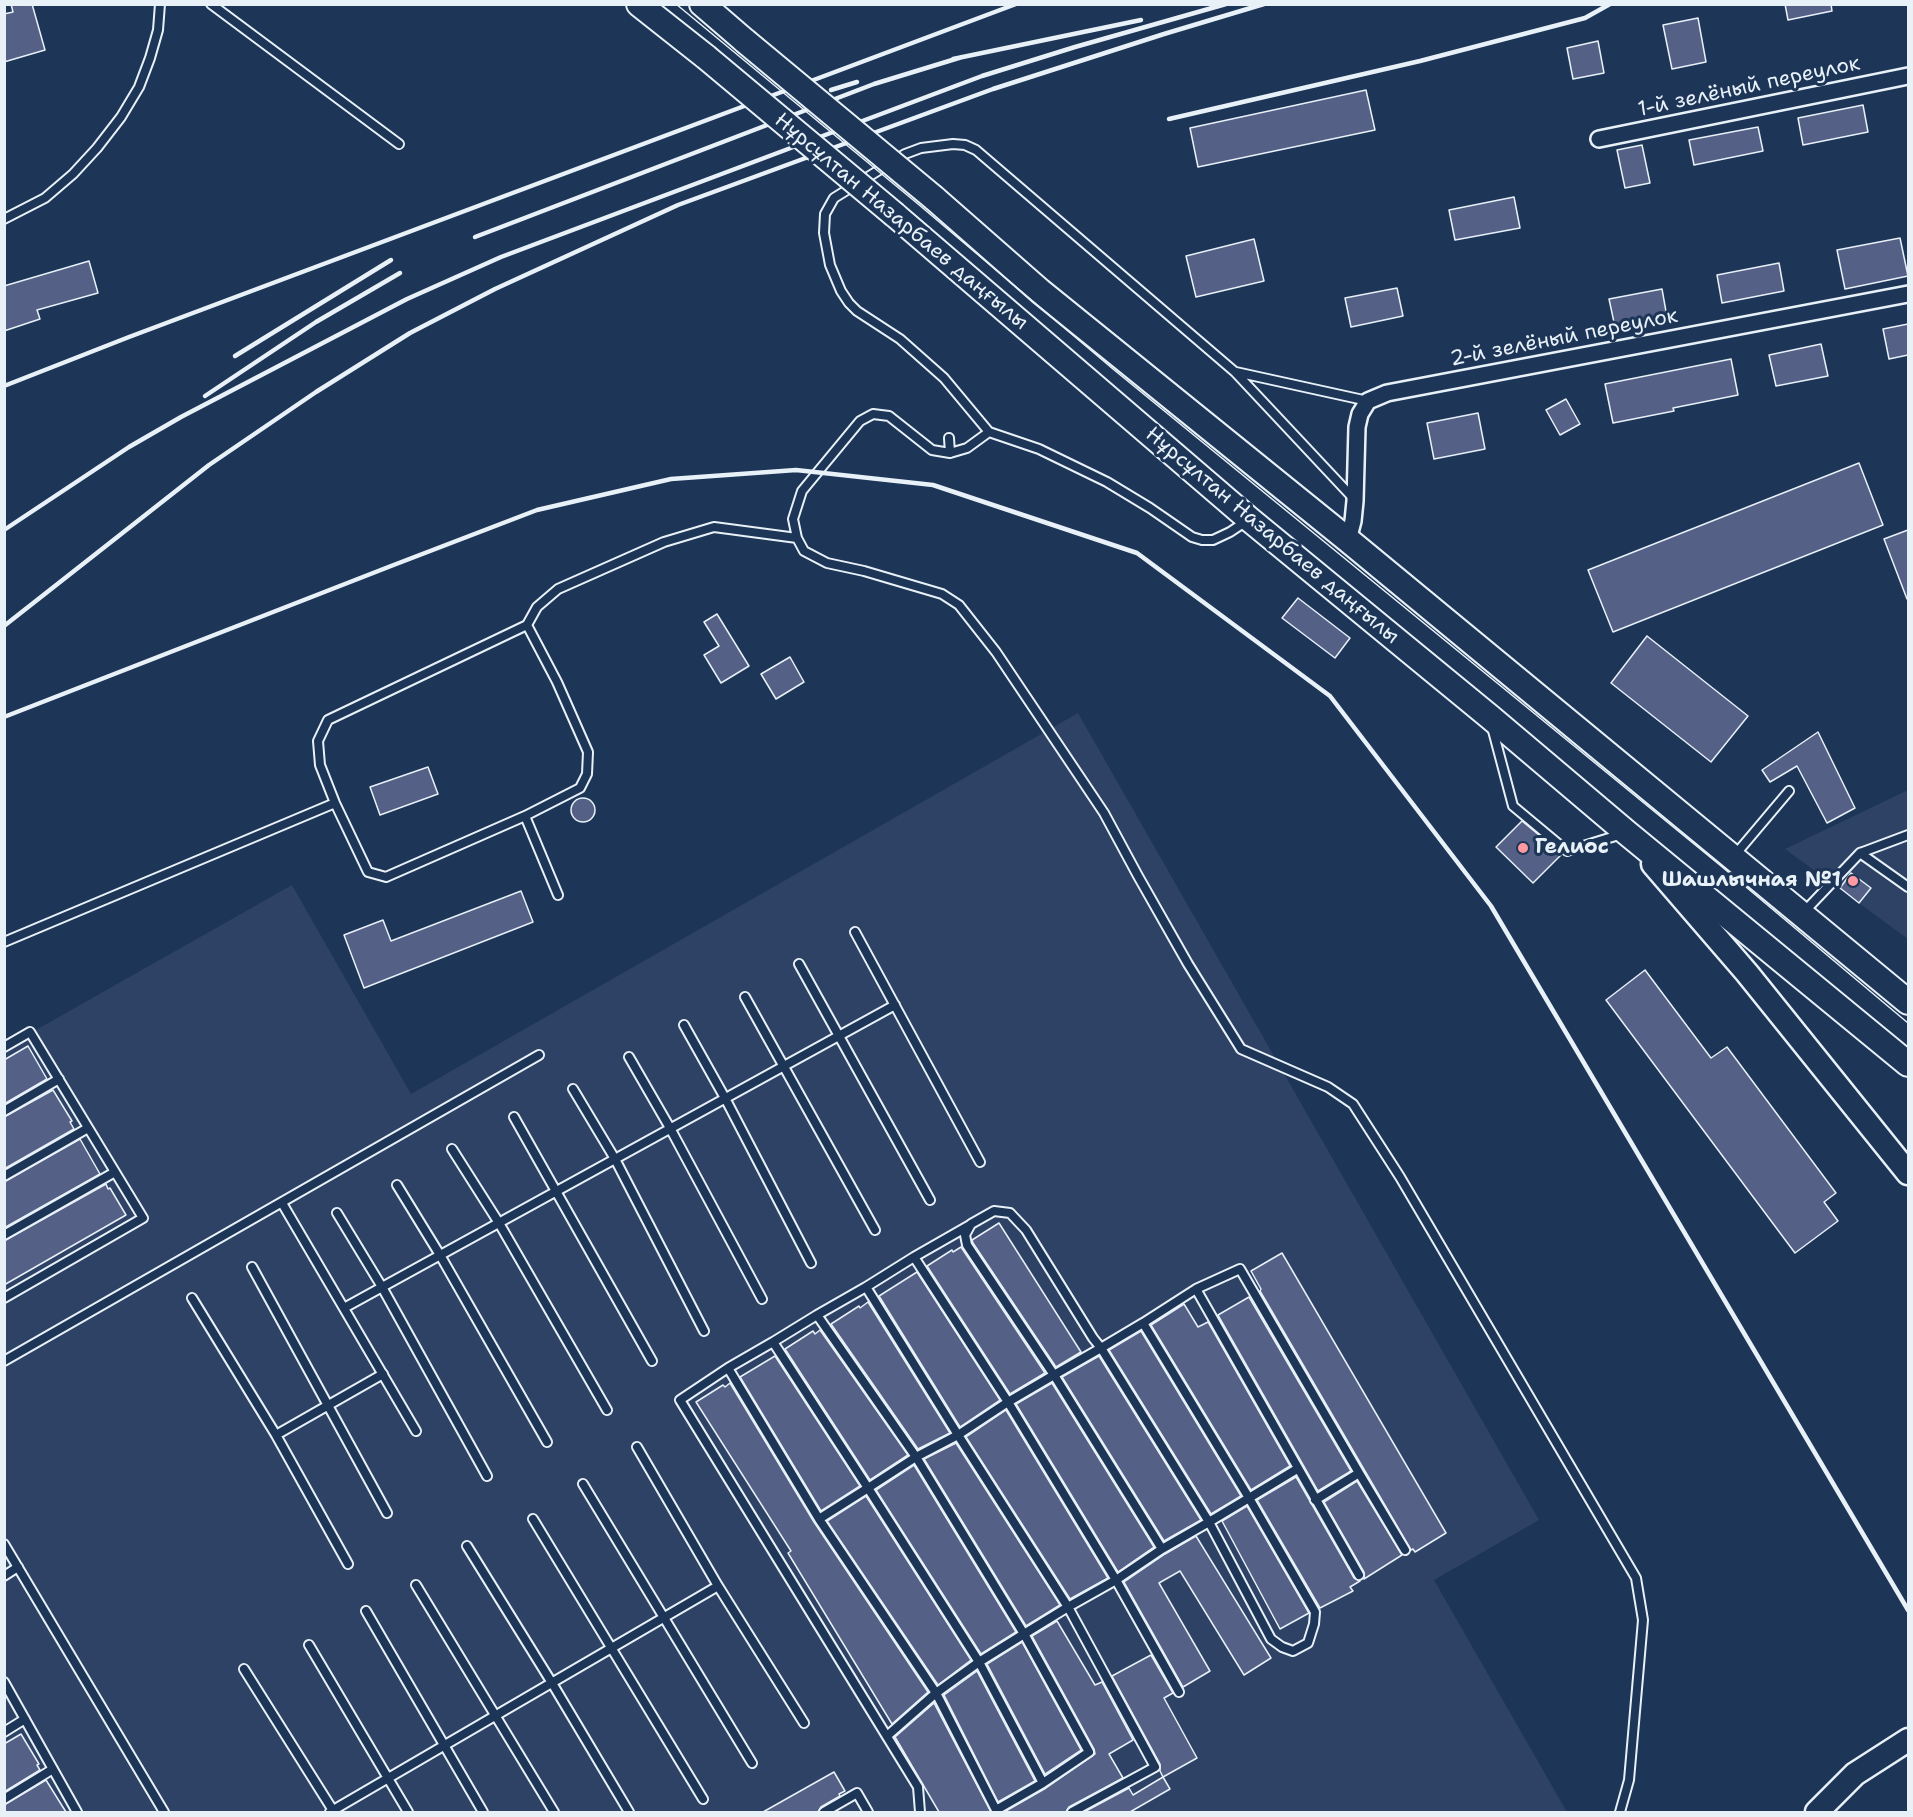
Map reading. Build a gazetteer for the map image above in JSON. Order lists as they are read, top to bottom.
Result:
{
  "streets": {
    "main road": ["Нұрсұлтан Назарбаев даңғылы"],
    "street": ["1-й зелёный переулок", "2-й зелёный переулок"]
  },
  "places": ["Гелиос", "Шашлычная №1"]
}
